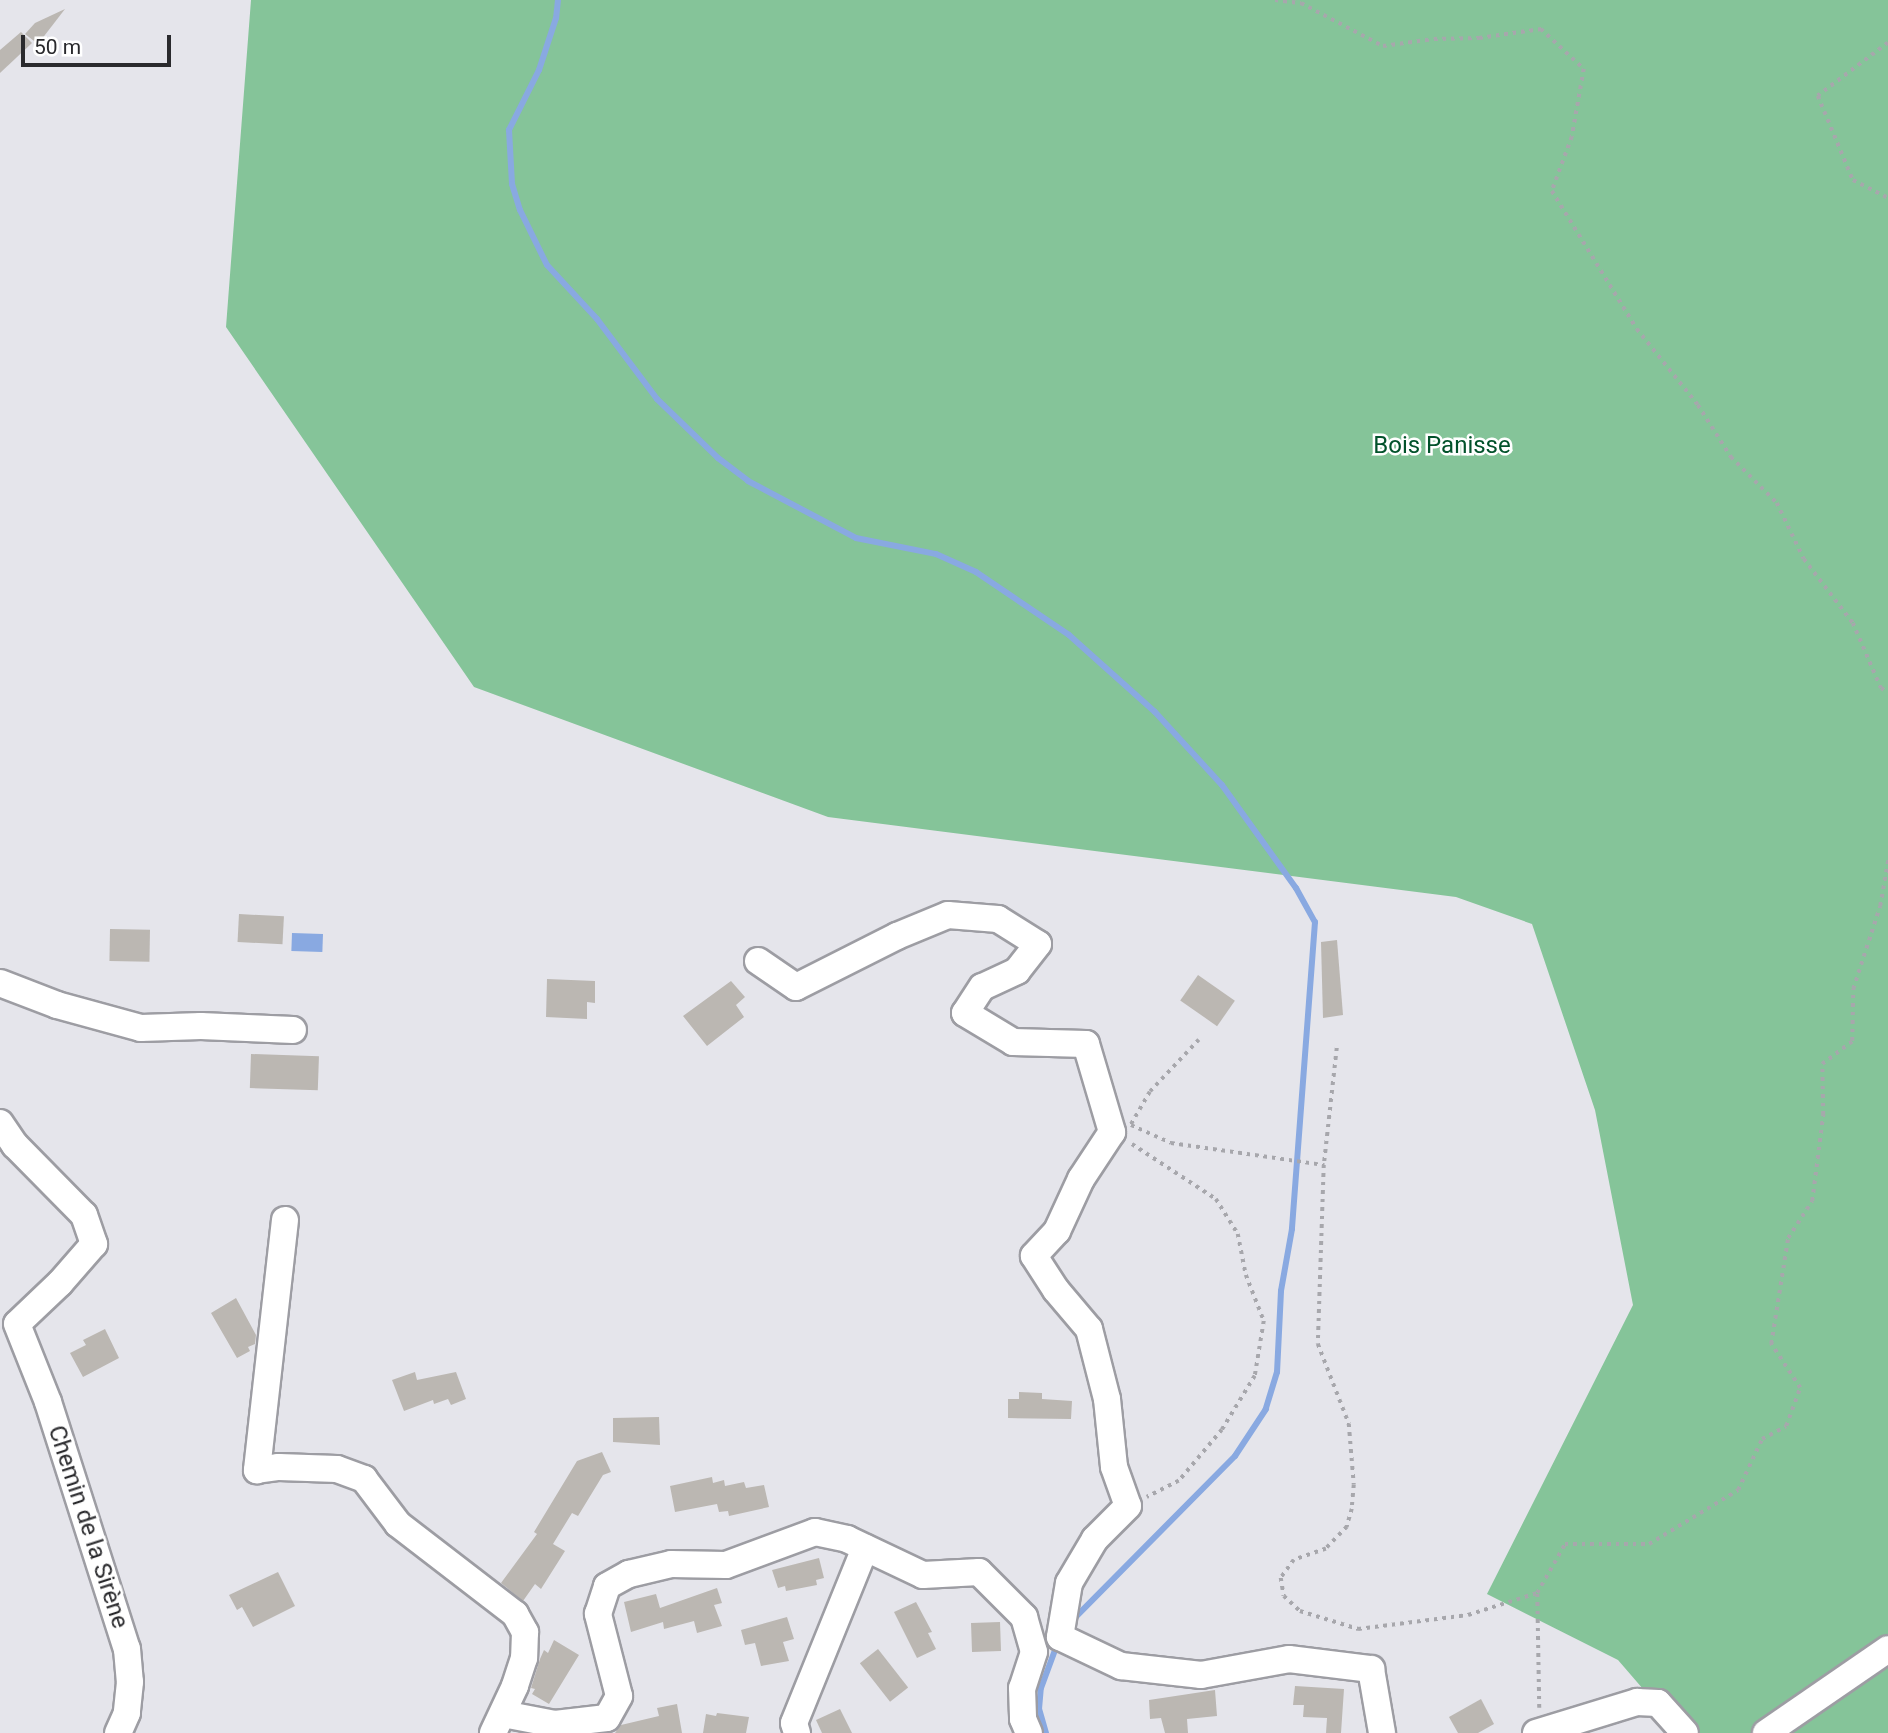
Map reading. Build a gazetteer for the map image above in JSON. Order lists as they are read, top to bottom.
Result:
{
  "streets": {
    "street": ["Chemin de la Sirène"]
  },
  "parks": ["Bois Panisse"],
  "scale_bar": "50 m"
}
